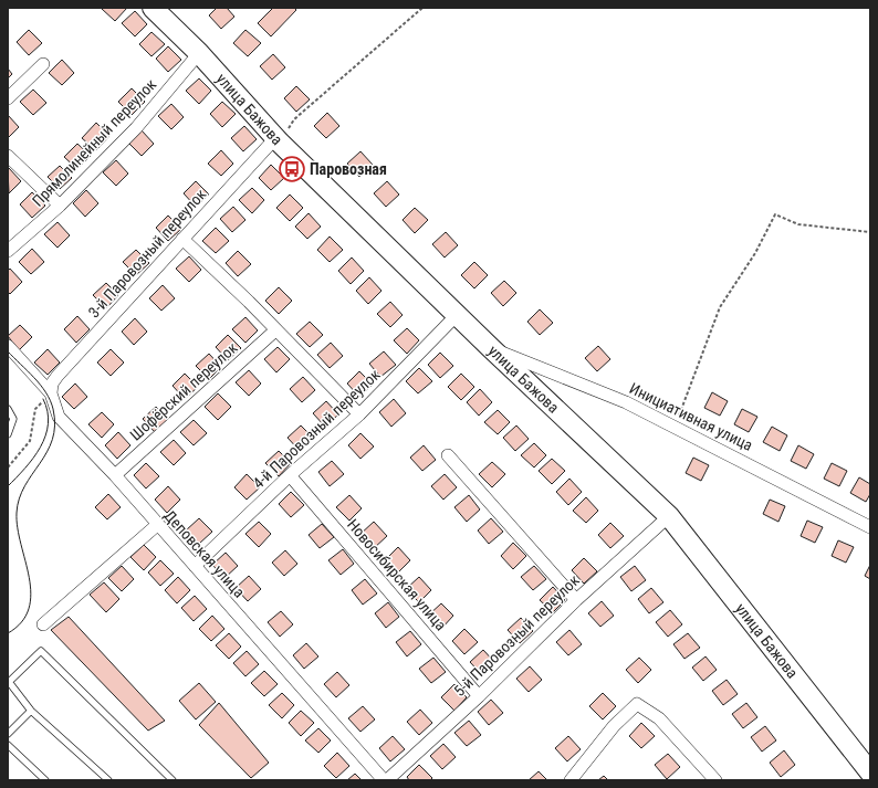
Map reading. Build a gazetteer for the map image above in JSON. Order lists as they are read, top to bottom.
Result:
{
  "streets": {
    "highway": ["улица Бажова"],
    "street": [
      "Прямолинейный переулок",
      "3-й Паровозный переулок",
      "Шофёрский переулок",
      "Инициативная улица",
      "4-й Паровозный переулок",
      "Деповская улица",
      "Новосибирская улица",
      "5-й Паровозный переулок"
    ]
  },
  "crossings": [
    ["улица Бажова", "Прямолинейный переулок"],
    ["улица Бажова", "3-й Паровозный переулок"],
    ["улица Бажова", "Инициативная улица"],
    ["улица Бажова", "4-й Паровозный переулок"],
    ["улица Бажова", "5-й Паровозный переулок"],
    ["3-й Паровозный переулок", "Деповская улица"],
    ["Шофёрский переулок", "Деповская улица"],
    ["4-й Паровозный переулок", "Деповская улица"],
    ["4-й Паровозный переулок", "Новосибирская улица"],
    ["Новосибирская улица", "5-й Паровозный переулок"]
  ],
  "places": {
    "bus stop": ["Паровозная"]
  }
}
